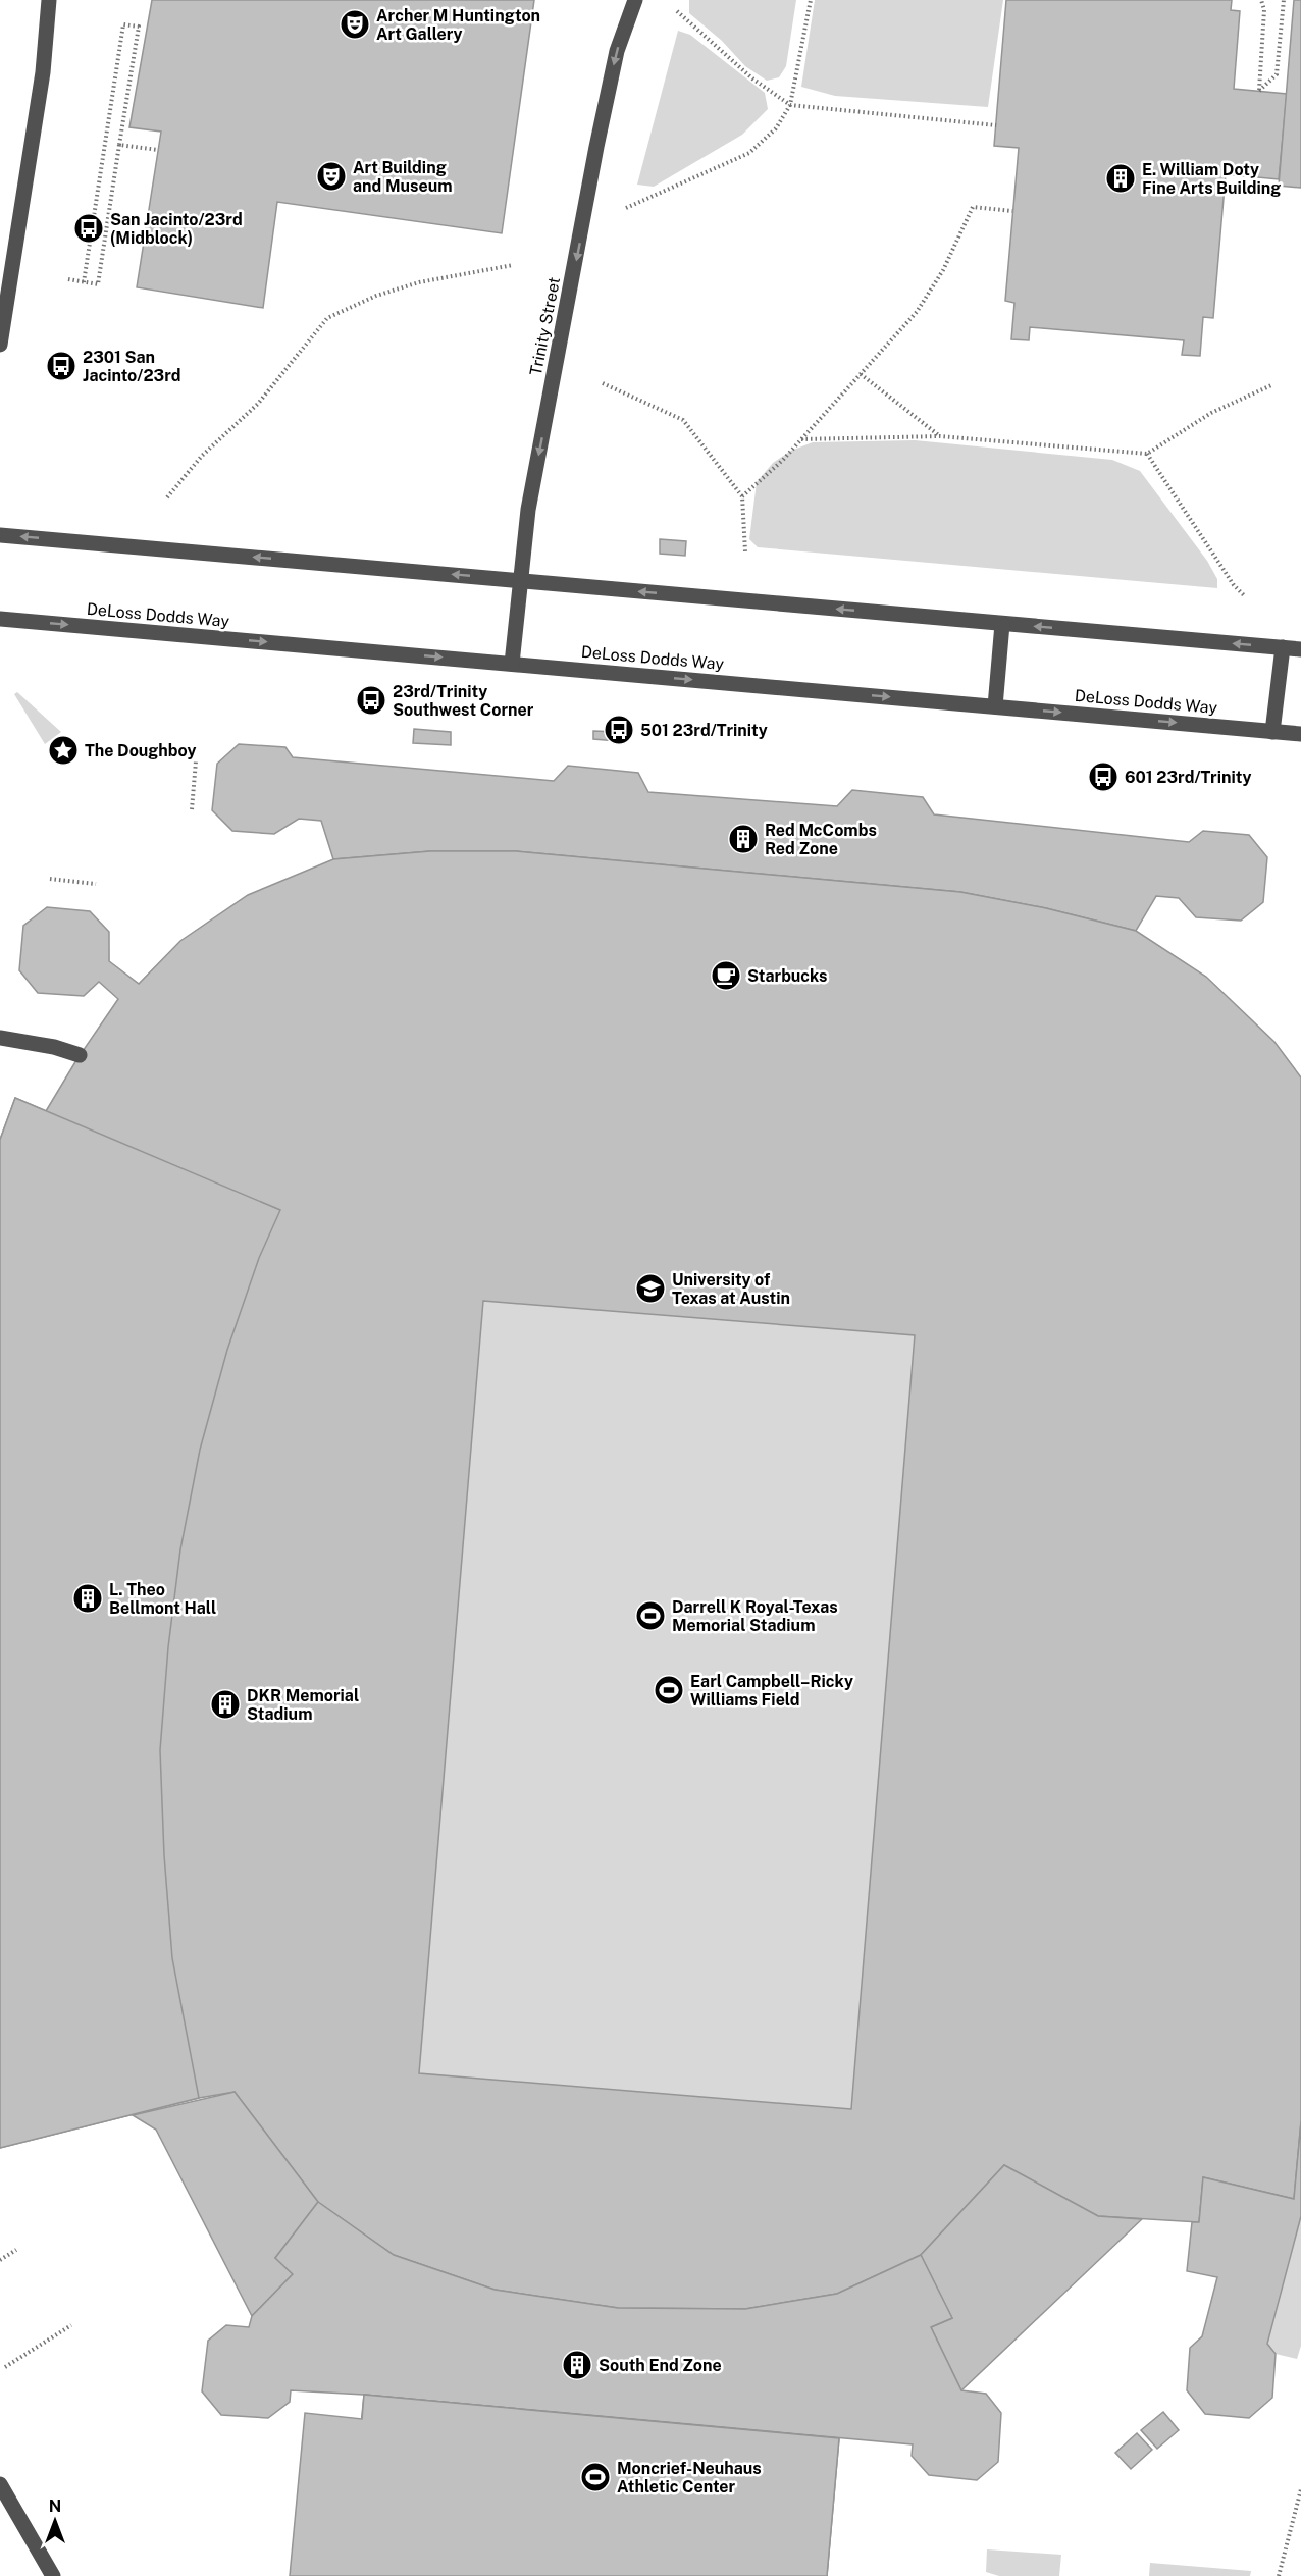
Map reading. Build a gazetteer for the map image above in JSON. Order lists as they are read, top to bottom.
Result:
{
  "streets": {
    "street": ["Trinity Street", "DeLoss Dodds Way"]
  },
  "crossings": [
    ["Trinity Street", "DeLoss Dodds Way"]
  ],
  "one_way": ["Trinity Street"],
  "places": {
    "theatre": ["Archer M Huntington Art Gallery", "Art Building and Museum"],
    "building": [
      "E. William Doty Fine Arts Building",
      "Red McCombs Red Zone",
      "L. Theo Bellmont Hall",
      "DKR Memorial Stadium",
      "South End Zone"
    ],
    "bus stop": [
      "San Jacinto/23rd (Midblock)",
      "2301 San Jacinto/23rd",
      "23rd/Trinity Southwest Corner",
      "501 23rd/Trinity",
      "601 23rd/Trinity"
    ],
    "place": ["The Doughboy"],
    "cafe": ["Starbucks"],
    "school or university": ["University of Texas at Austin"],
    "sports": ["Darrell K Royal-Texas Memorial Stadium", "Earl Campbell–Ricky Williams Field", "Moncrief-Neuhaus Athletic Center"]
  },
  "north": "top"
}
